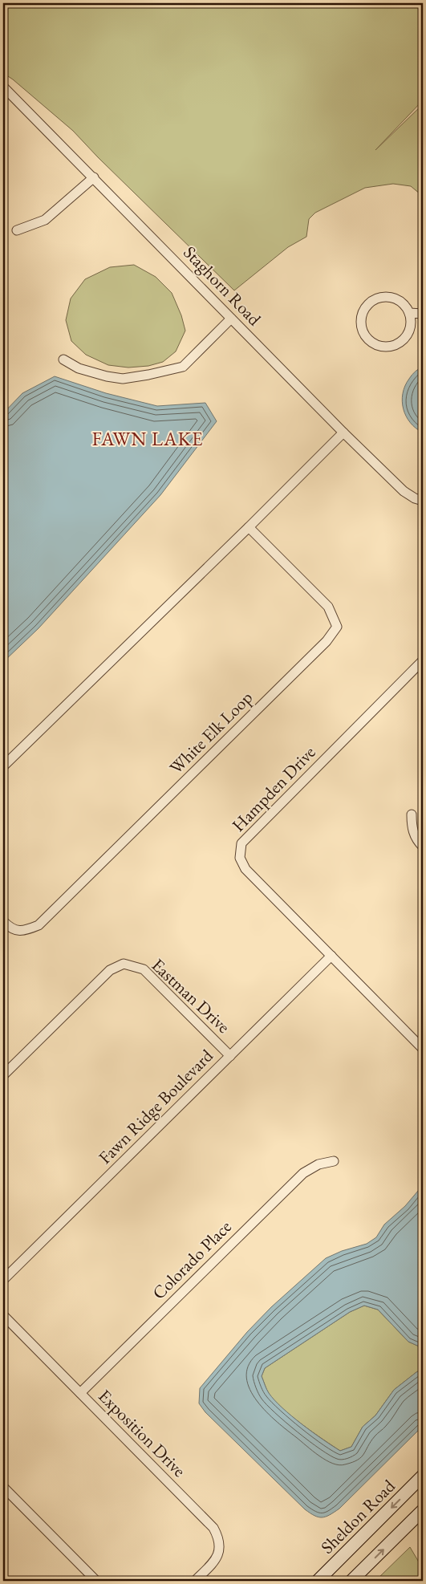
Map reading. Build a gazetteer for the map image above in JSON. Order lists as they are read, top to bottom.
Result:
{
  "streets": {
    "main road": ["Sheldon Road"],
    "street": [
      "Staghorn Road",
      "White Elk Loop",
      "Hampden Drive",
      "Eastman Drive",
      "Fawn Ridge Boulevard",
      "Colorado Place",
      "Exposition Drive"
    ]
  },
  "crossings": [
    ["Hampden Drive", "Fawn Ridge Boulevard"],
    ["Eastman Drive", "Fawn Ridge Boulevard"],
    ["Colorado Place", "Exposition Drive"]
  ],
  "districts": ["FAWN LAKE"]
}
